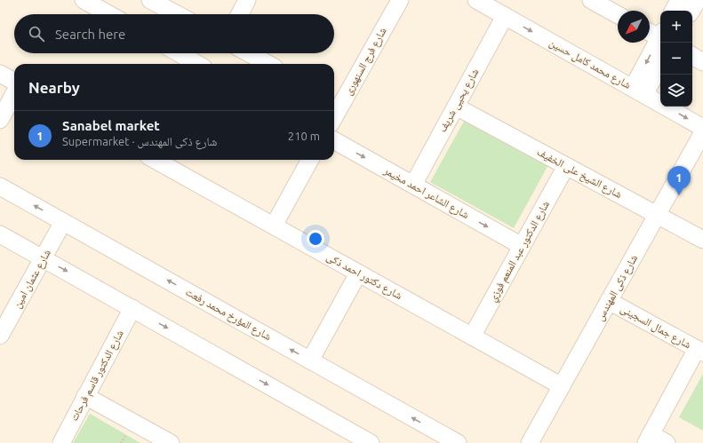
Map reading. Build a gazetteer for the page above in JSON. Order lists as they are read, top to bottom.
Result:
{
  "streets": {
    "street": [
      "شارع فرج السنهورى",
      "شارع محمد كامل حسين",
      "شارع يحيى شريف",
      "شارع الشيخ على الخفيف",
      "شارع الشاعر احمد مخيمر",
      "شارع الدكتور عبد المنعم فوزي",
      "شارع دكتور احمد ذكى",
      "شارع عثمان امين",
      "شارع ذكى المهندس",
      "شارع المؤرخ محمد رفعت",
      "شارع جمال السجينى",
      "شارع الدكتور قاسم فرحات"
    ]
  },
  "crossings": [
    ["شارع محمد كامل حسين", "شارع يحيى شريف"],
    ["شارع يحيى شريف", "شارع الشيخ على الخفيف"],
    ["شارع يحيى شريف", "شارع الشاعر احمد مخيمر"],
    ["شارع الشيخ على الخفيف", "شارع الدكتور عبد المنعم فوزي"],
    ["شارع الشيخ على الخفيف", "شارع ذكى المهندس"],
    ["شارع الشاعر احمد مخيمر", "شارع الدكتور عبد المنعم فوزي"],
    ["شارع الدكتور عبد المنعم فوزي", "شارع دكتور احمد ذكى"],
    ["شارع دكتور احمد ذكى", "شارع ذكى المهندس"],
    ["شارع عثمان امين", "شارع المؤرخ محمد رفعت"],
    ["شارع ذكى المهندس", "شارع جمال السجينى"]
  ],
  "one_way": ["شارع محمد كامل حسين", "شارع الشاعر احمد مخيمر"],
  "north": "bottom left",
  "page": {
    "map_buttons": ["+", "−"],
    "search": "Search here",
    "heading": "Nearby",
    "list": [
      {
        "mark": "1",
        "name": "Sanabel market",
        "note": "Supermarket · شارع ذكى المهندس",
        "value": "210 m"
      }
    ],
    "pins": "1"
  }
}
